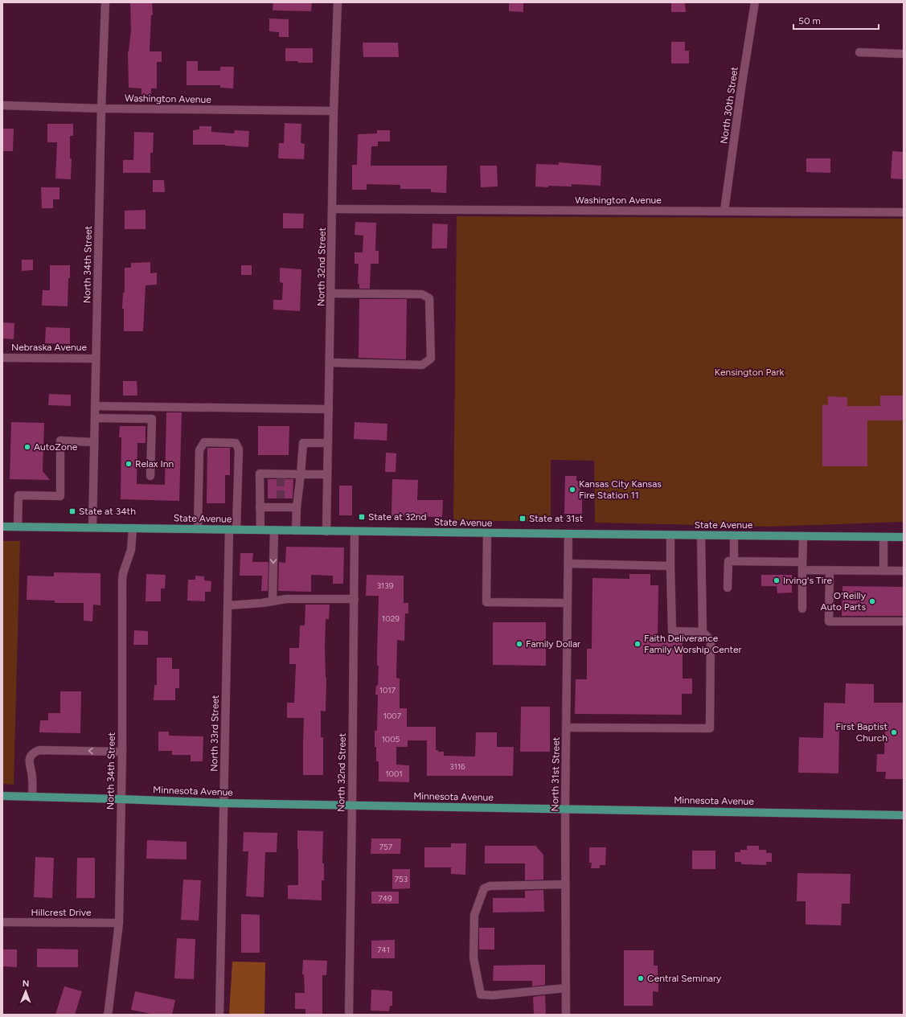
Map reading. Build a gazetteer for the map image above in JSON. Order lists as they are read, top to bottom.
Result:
{
  "streets": {
    "main road": ["State Avenue", "Minnesota Avenue"],
    "street": [
      "Washington Avenue",
      "North 30th Street",
      "North 34th Street",
      "North 32nd Street",
      "Nebraska Avenue",
      "North 33rd Street",
      "North 31st Street",
      "Hillcrest Drive"
    ]
  },
  "crossings": [
    ["Washington Avenue", "North 30th Street"],
    ["Washington Avenue", "North 34th Street"],
    ["Washington Avenue", "North 32nd Street"],
    ["North 34th Street", "Nebraska Avenue"],
    ["North 34th Street", "State Avenue"],
    ["North 34th Street", "Minnesota Avenue"],
    ["North 34th Street", "Hillcrest Drive"],
    ["North 32nd Street", "State Avenue"],
    ["North 32nd Street", "Minnesota Avenue"],
    ["State Avenue", "North 33rd Street"],
    ["State Avenue", "North 31st Street"],
    ["North 33rd Street", "Minnesota Avenue"],
    ["North 31st Street", "Minnesota Avenue"]
  ],
  "parks": ["Kensington Park"],
  "places": {
    "other": [
      "AutoZone",
      "Relax Inn",
      "Kansas City Kansas Fire Station 11",
      "Irving's Tire",
      "O'Reilly Auto Parts",
      "Family Dollar",
      "Faith Deliverance Family Worship Center",
      "First Baptist Church",
      "Central Seminary"
    ],
    "transit": ["State at 34th", "State at 32nd", "State at 31st"]
  },
  "house_numbers": [
    "3139",
    "1029",
    "1017",
    "1007",
    "1005",
    "3116",
    "1001",
    "757",
    "753",
    "749",
    "741"
  ],
  "scale_bar": "50 m",
  "north": "top"
}
